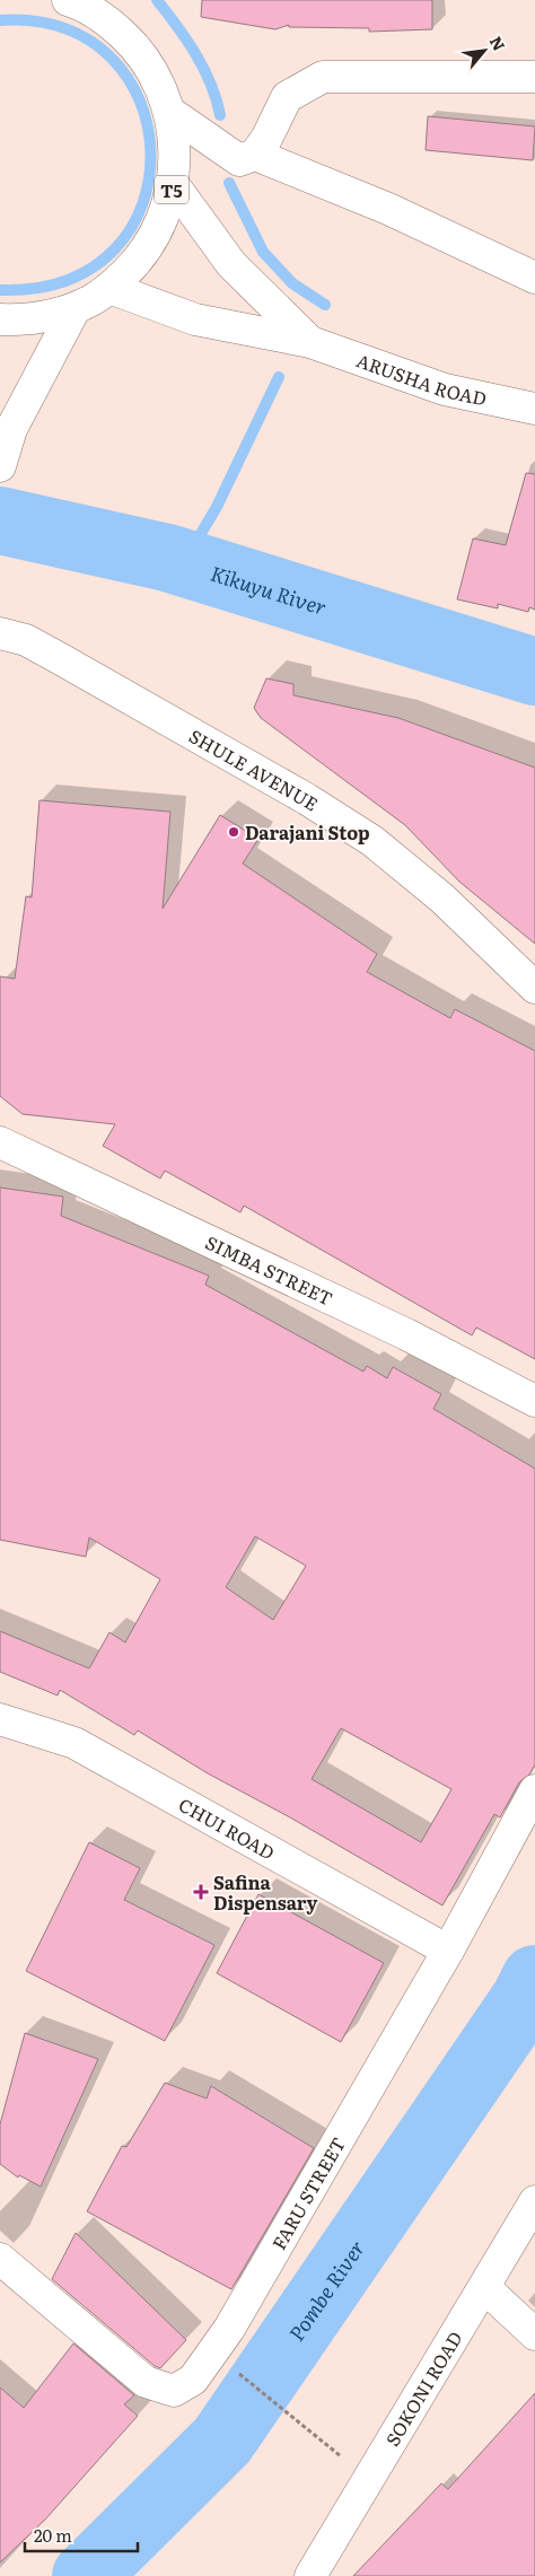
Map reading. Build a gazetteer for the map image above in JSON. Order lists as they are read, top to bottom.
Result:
{
  "streets": {
    "main road": [
      "T5",
      "ARUSHA ROAD",
      "SHULE AVENUE",
      "SIMBA STREET",
      "CHUI ROAD",
      "FARU STREET",
      "SOKONI ROAD"
    ]
  },
  "crossings": [
    ["T5", "ARUSHA ROAD"],
    ["CHUI ROAD", "FARU STREET"]
  ],
  "water": ["Kikuyu River", "Pombe River"],
  "places": {
    "other": ["Darajani Stop"],
    "health": ["Safina Dispensary"]
  },
  "scale_bar": "20 m",
  "north": "top right"
}
